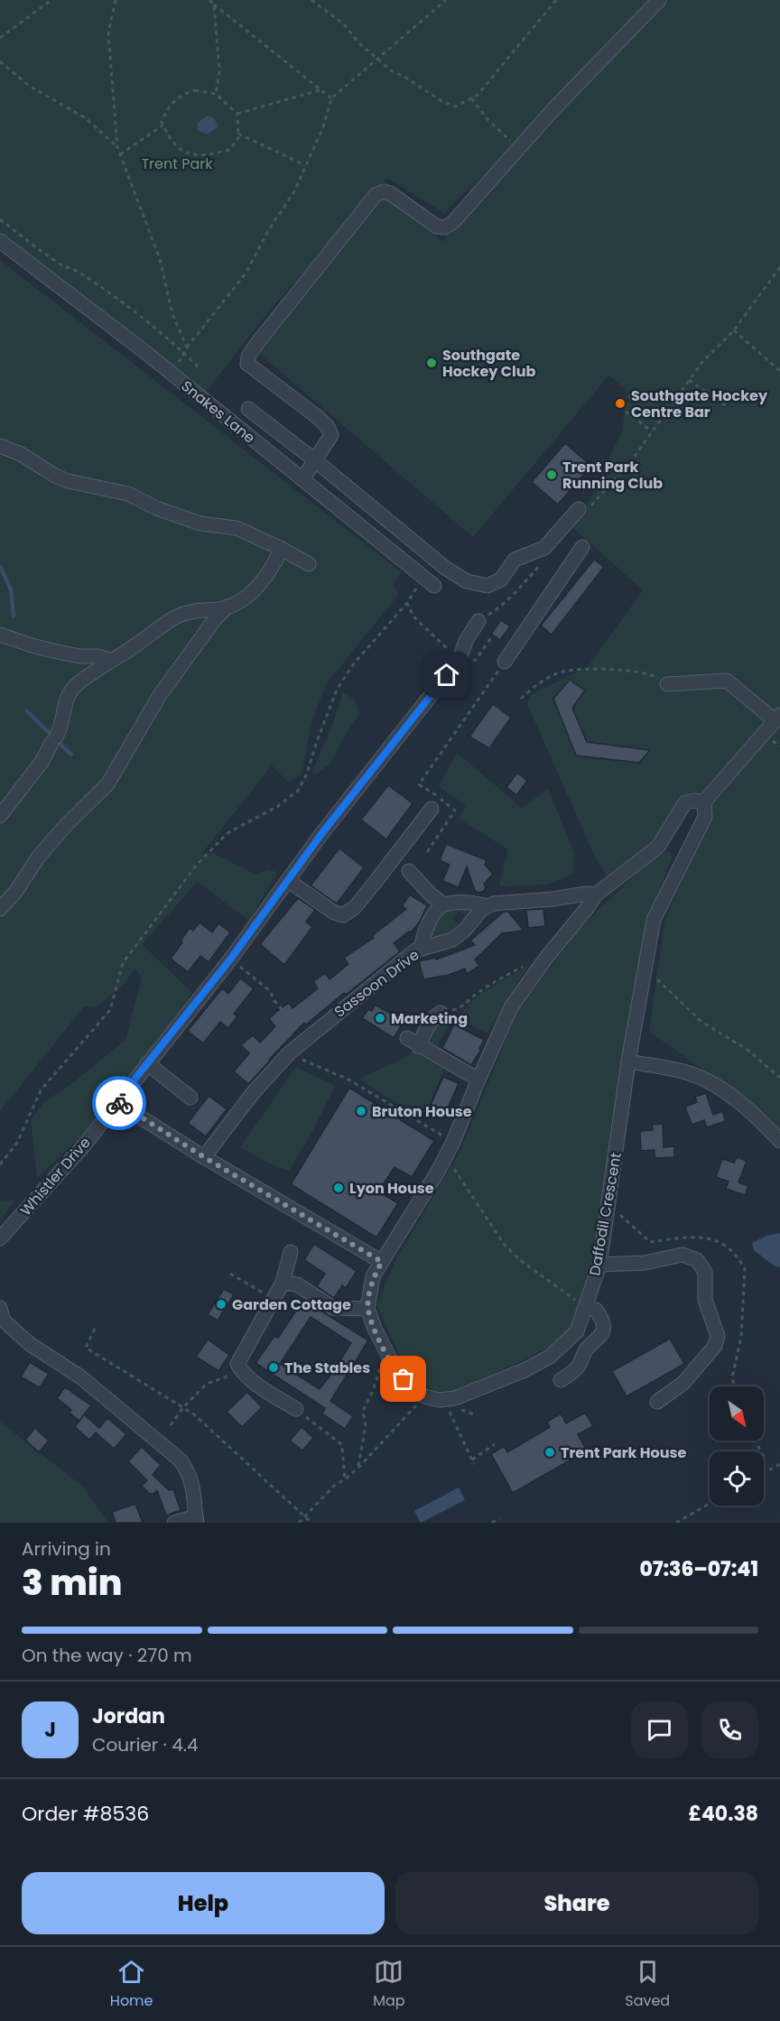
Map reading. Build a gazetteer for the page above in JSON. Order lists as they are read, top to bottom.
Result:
{
  "streets": {
    "street": [
      "Snakes Lane",
      "Sassoon Drive",
      "Whistler Drive",
      "Daffodil Crescent"
    ]
  },
  "parks": ["Trent Park"],
  "places": [
    "Southgate Hockey Club",
    "Southgate Hockey Centre Bar",
    "Trent Park Running Club",
    "Marketing",
    "Bruton House",
    "Lyon House",
    "Garden Cottage",
    "The Stables",
    "Trent Park House"
  ],
  "north": "bottom right",
  "page": {
    "heading": ["3 min", "Arriving in", "07:36–07:41"],
    "panel": [
      "Jordan",
      "Courier · 4.4",
      "Order #8536",
      "£40.38"
    ],
    "bar": "On the way · 270 m",
    "round": "J",
    "buttons": ["Help", "Share"],
    "tabs": ["Home", "Map", "Saved"]
  }
}
